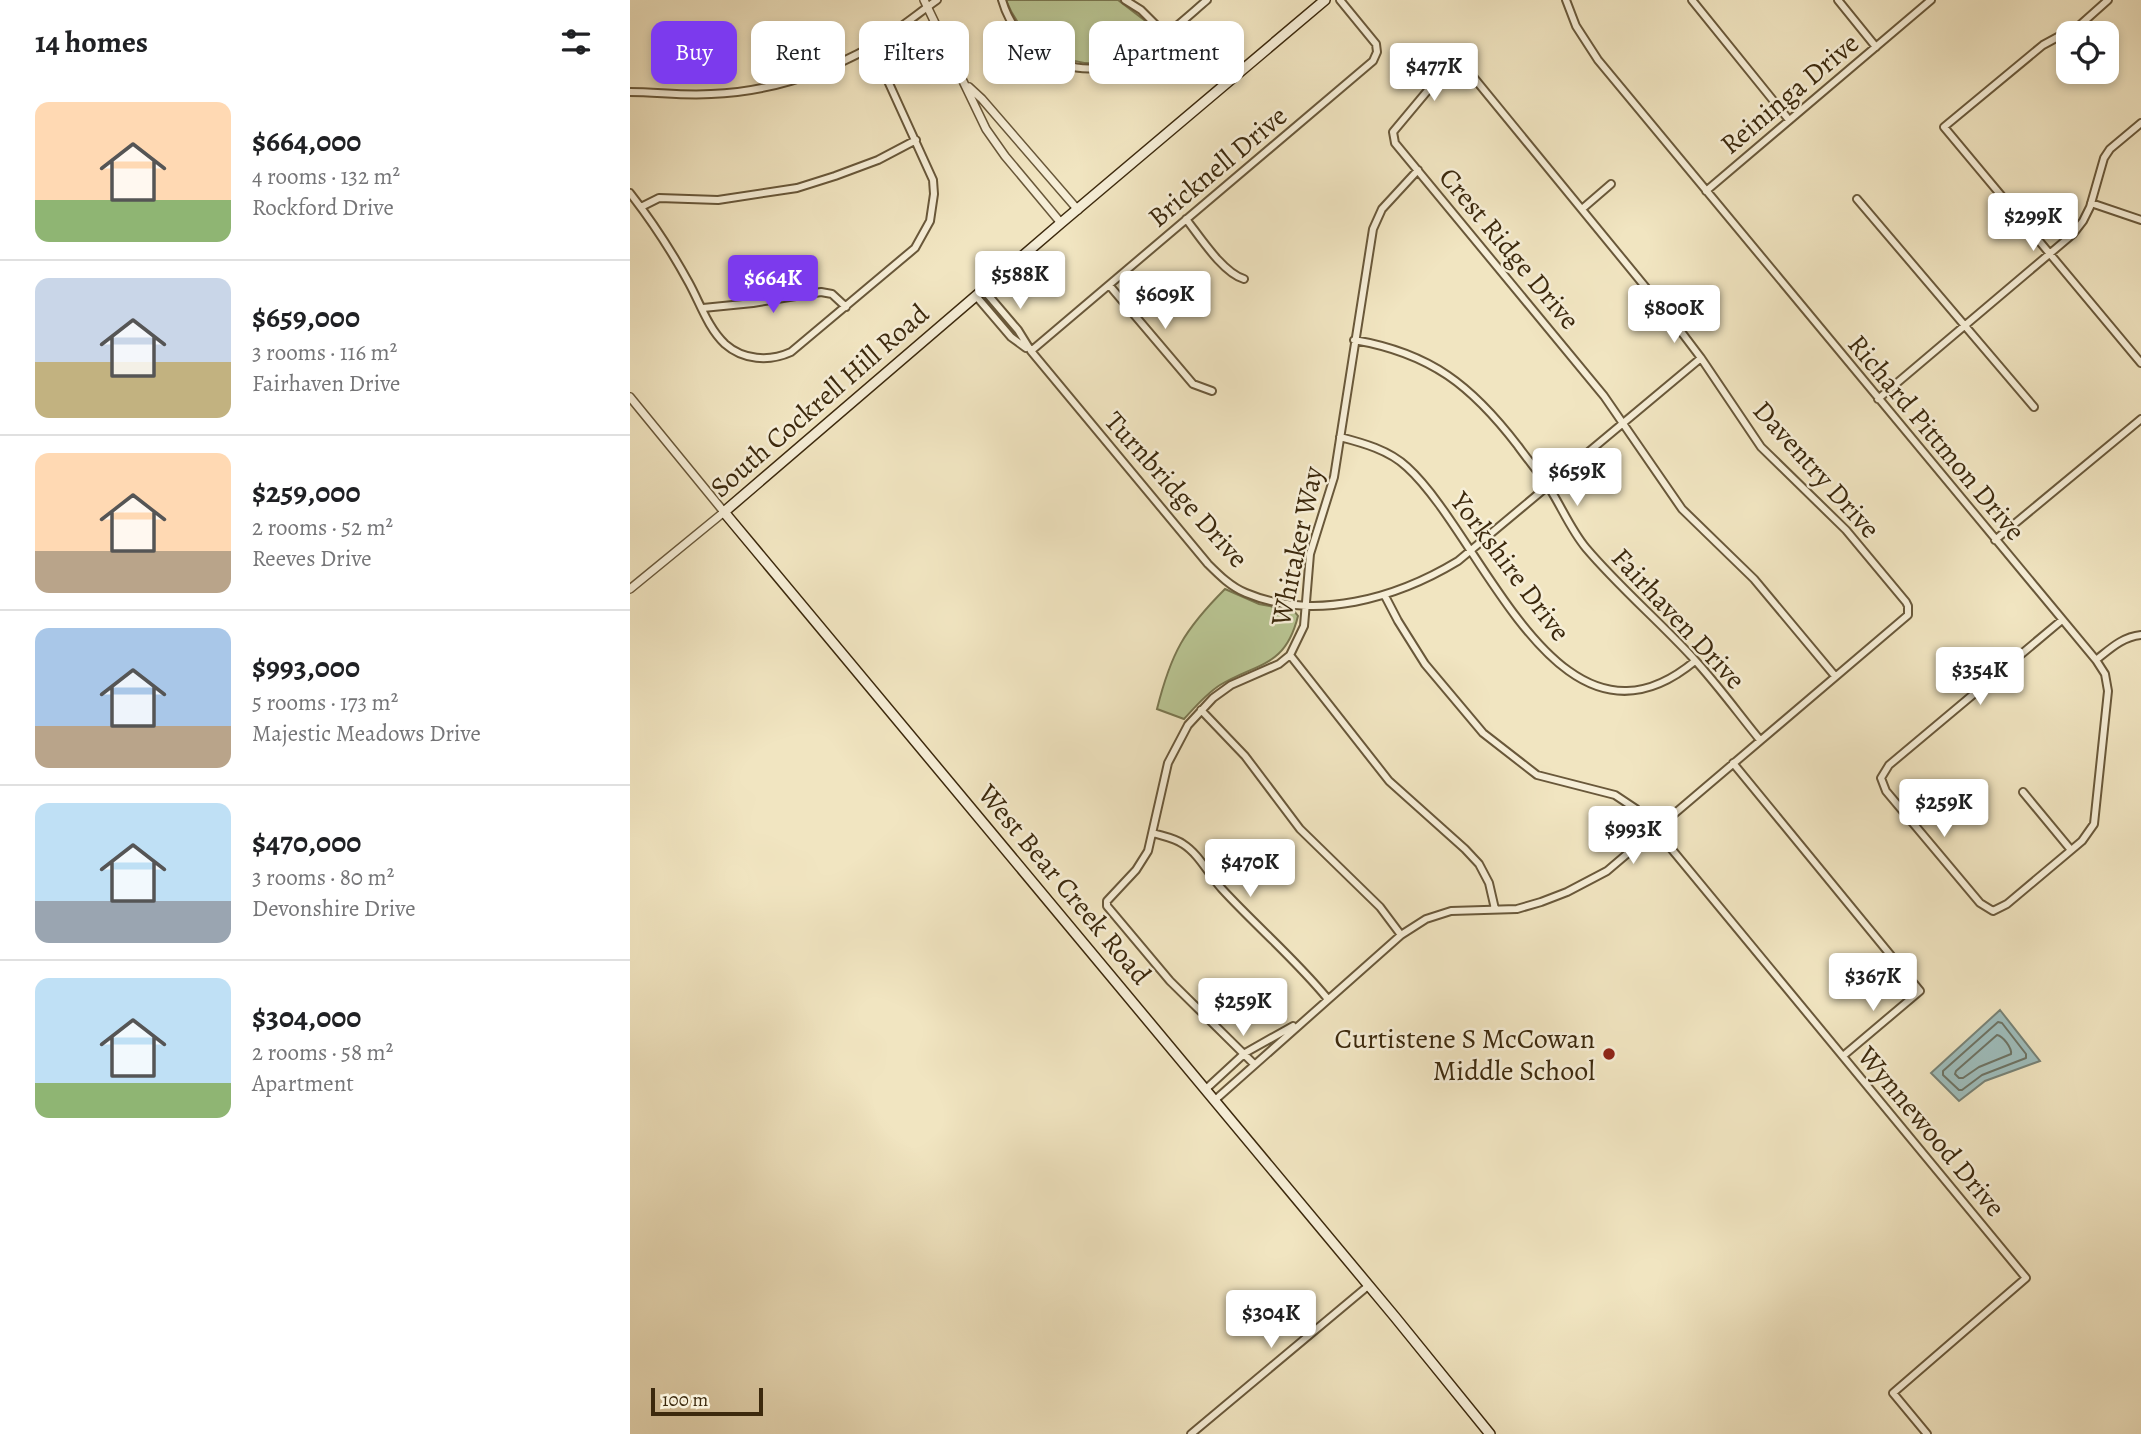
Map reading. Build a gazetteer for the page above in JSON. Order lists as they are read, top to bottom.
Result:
{
  "streets": {
    "main road": ["South Cockrell Hill Road", "West Bear Creek Road"],
    "street": [
      "Reininga Drive",
      "Bricknell Drive",
      "Crest Ridge Drive",
      "Richard Pittmon Drive",
      "Daventry Drive",
      "Turnbridge Drive",
      "Whitaker Way",
      "Yorkshire Drive",
      "Fairhaven Drive",
      "Wynnewood Drive"
    ]
  },
  "crossings": [
    ["Reininga Drive", "Richard Pittmon Drive"],
    ["Bricknell Drive", "Turnbridge Drive"],
    ["Crest Ridge Drive", "Daventry Drive"],
    ["Crest Ridge Drive", "Turnbridge Drive"],
    ["Crest Ridge Drive", "Whitaker Way"],
    ["South Cockrell Hill Road", "Turnbridge Drive"],
    ["South Cockrell Hill Road", "West Bear Creek Road"],
    ["Daventry Drive", "Turnbridge Drive"],
    ["Turnbridge Drive", "Whitaker Way"],
    ["Turnbridge Drive", "Yorkshire Drive"],
    ["Turnbridge Drive", "Fairhaven Drive"],
    ["Turnbridge Drive", "Wynnewood Drive"],
    ["Whitaker Way", "Yorkshire Drive"],
    ["Whitaker Way", "Fairhaven Drive"],
    ["Yorkshire Drive", "Fairhaven Drive"]
  ],
  "places": ["Curtistene S McCowan Middle School"],
  "scale_bar": "100 m",
  "page": {
    "heading": "14 homes",
    "chip": [
      "Buy",
      "Rent",
      "Filters",
      "New",
      "Apartment"
    ],
    "price": [
      "$477K",
      "$299K",
      "$588K",
      "$664K",
      "$609K",
      "$800K",
      "$659K",
      "$354K",
      "$259K",
      "$993K",
      "$470K",
      "$367K",
      "$259K",
      "$304K"
    ],
    "list": [
      {
        "name": "$664,000",
        "note": "4 rooms · 132 m² · Rockford Drive"
      },
      {
        "name": "$659,000",
        "note": "3 rooms · 116 m² · Fairhaven Drive"
      },
      {
        "name": "$259,000",
        "note": "2 rooms · 52 m² · Reeves Drive"
      },
      {
        "name": "$993,000",
        "note": "5 rooms · 173 m² · Majestic Meadows Drive"
      },
      {
        "name": "$470,000",
        "note": "3 rooms · 80 m² · Devonshire Drive"
      },
      {
        "name": "$304,000",
        "note": "2 rooms · 58 m² · Apartment"
      }
    ],
    "scale": "100 m"
  }
}
